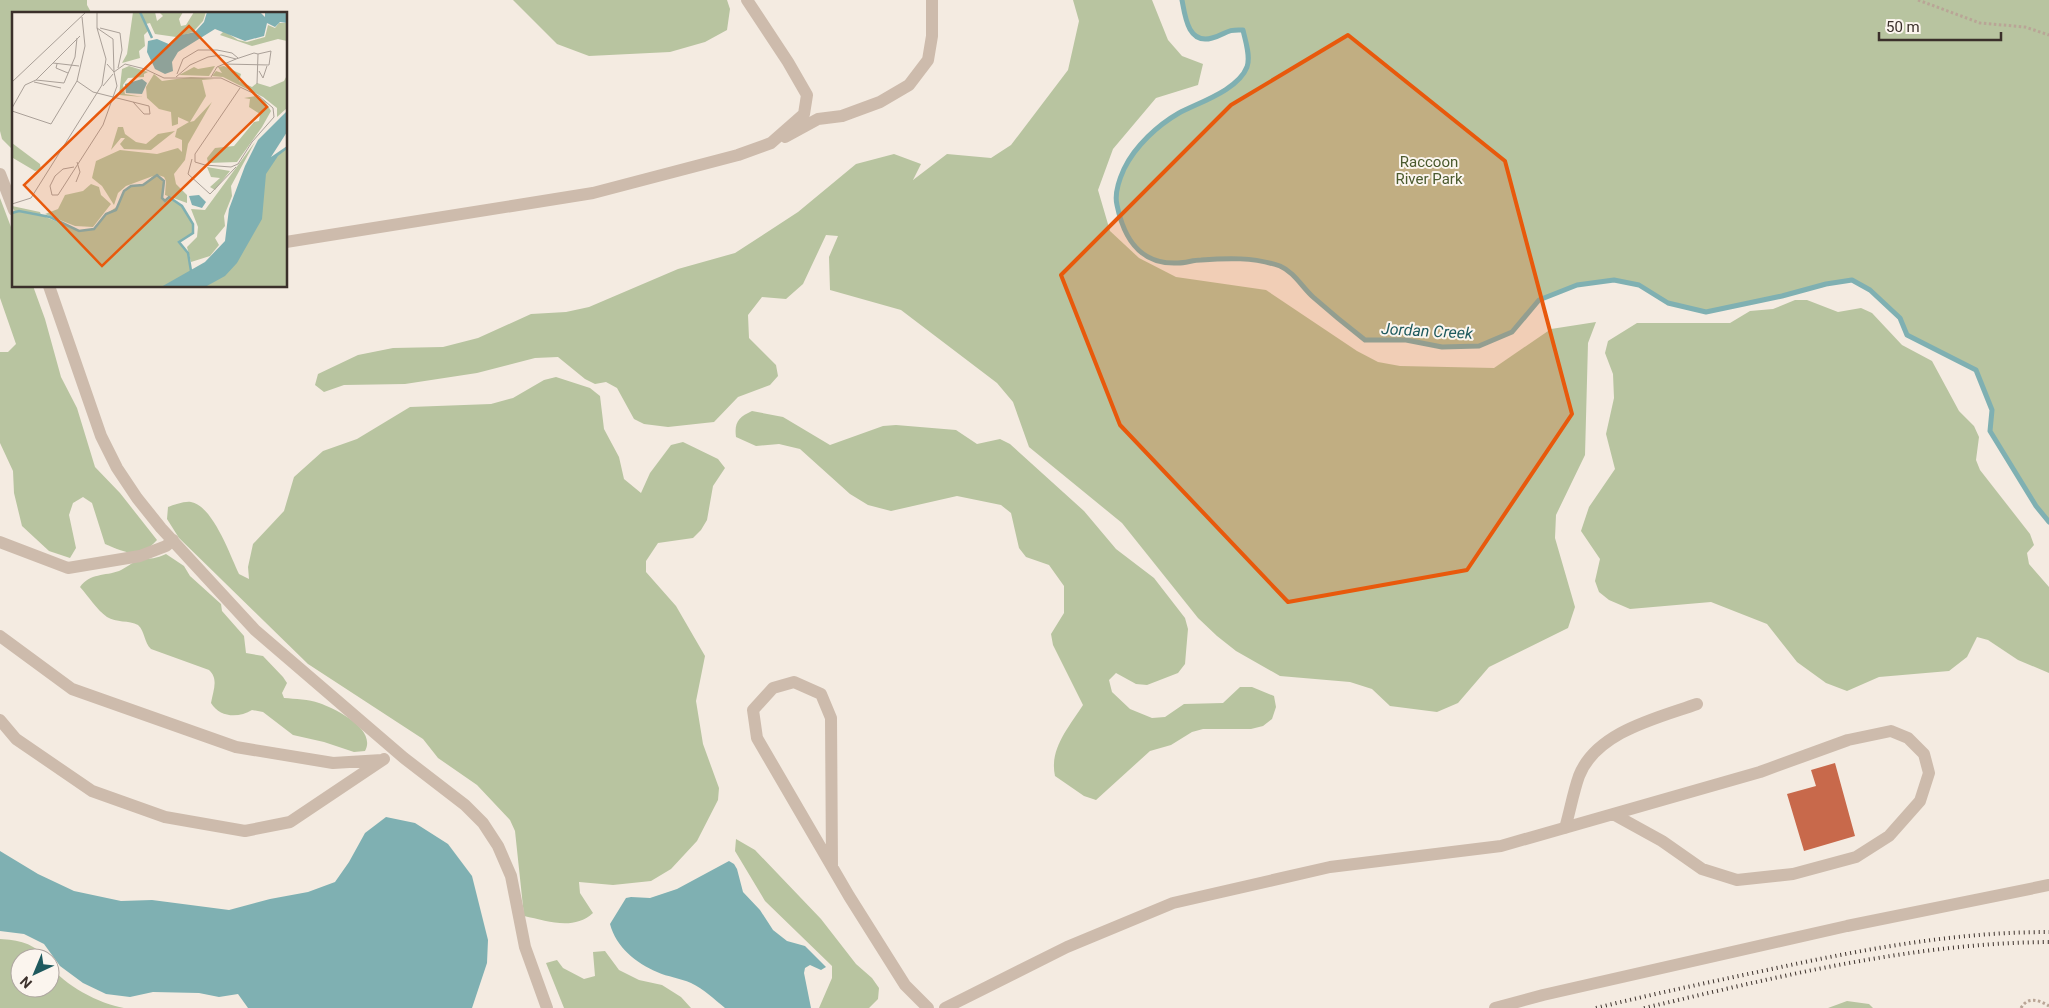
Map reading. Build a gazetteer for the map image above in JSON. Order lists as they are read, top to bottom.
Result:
{
  "water": ["Jordan Creek"],
  "parks": ["Raccoon River Park"],
  "scale_bar": "50 m",
  "north": "bottom left"
}
